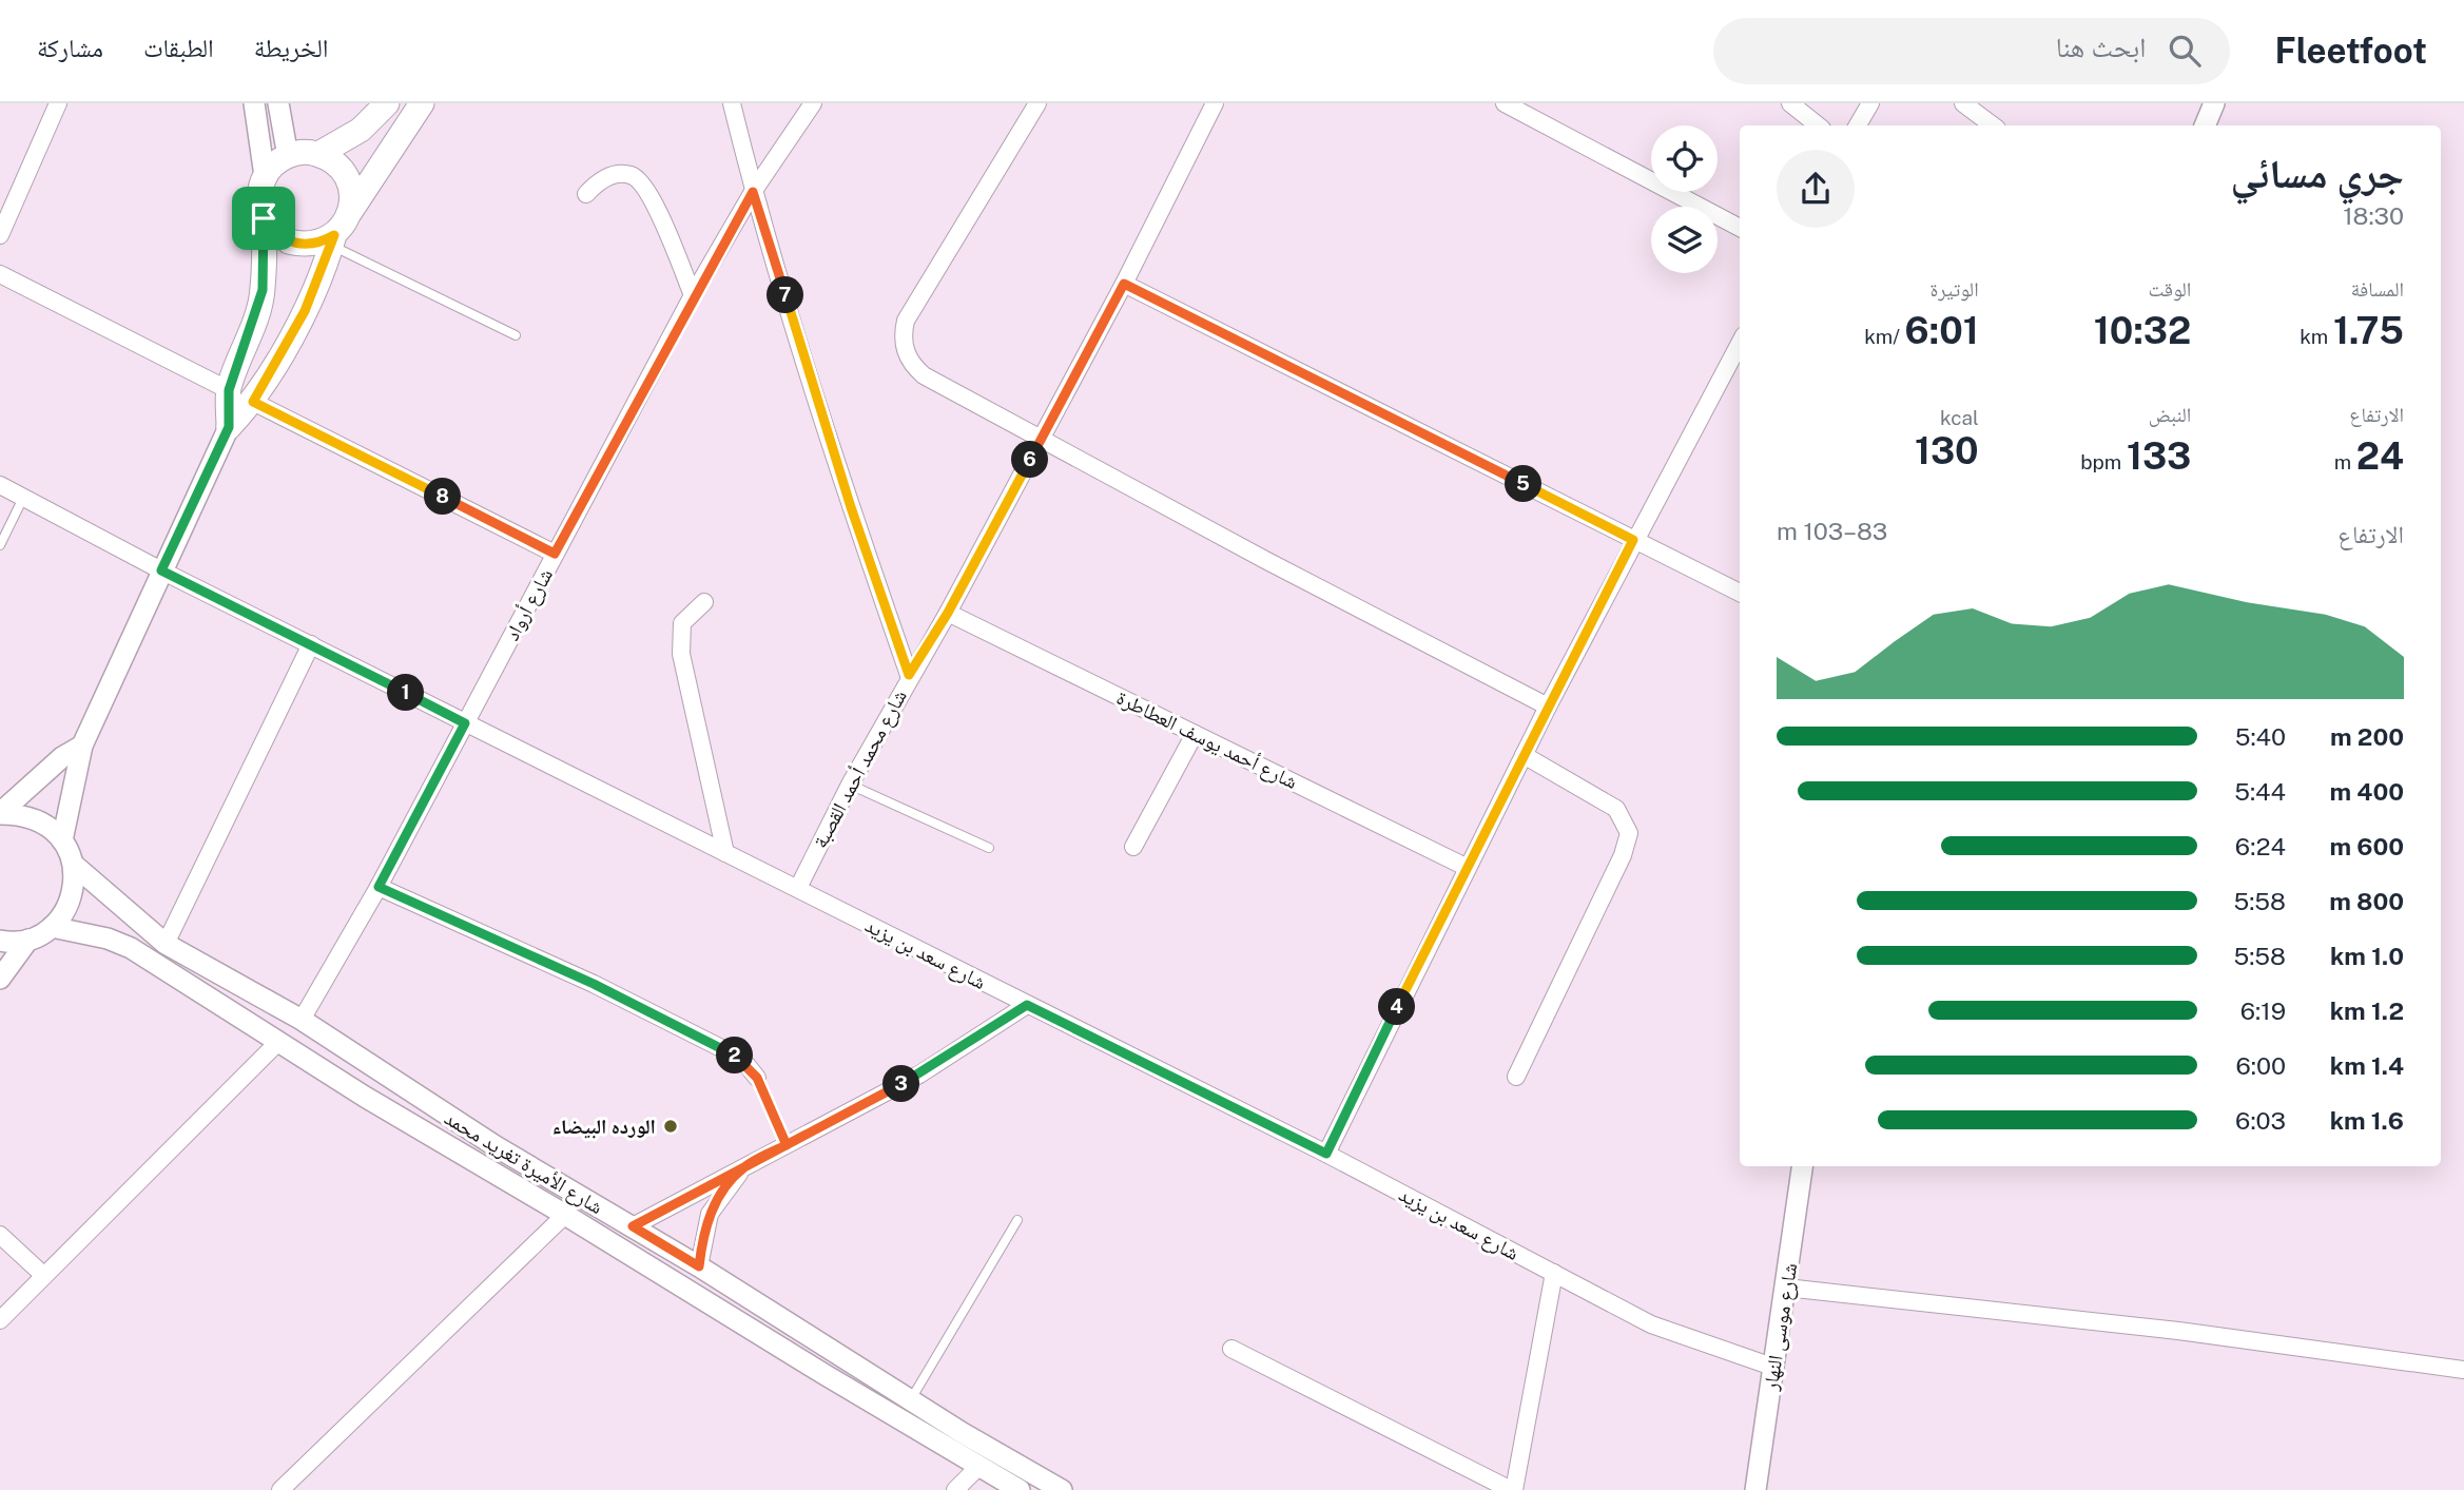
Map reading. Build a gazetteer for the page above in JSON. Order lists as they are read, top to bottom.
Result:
{
  "streets": {
    "street": [
      "شارع أرواد",
      "شارع أحمد يوسف العطاطرة",
      "شارع محمد أحمد القصبة",
      "شارع سعد بن يزيد",
      "شارع الأميرة تغريد محمد",
      "شارع موسى النهار"
    ]
  },
  "crossings": [
    ["شارع أرواد", "شارع سعد بن يزيد"],
    ["شارع أرواد", "شارع الأميرة تغريد محمد"],
    ["شارع أحمد يوسف العطاطرة", "شارع محمد أحمد القصبة"],
    ["شارع محمد أحمد القصبة", "شارع سعد بن يزيد"],
    ["شارع سعد بن يزيد", "شارع موسى النهار"]
  ],
  "places": ["الورده البيضاء"],
  "page": {
    "header": "Fleetfoot",
    "search": "ابحث هنا",
    "nav": ["الخريطة", "الطبقات", "مشاركة"],
    "heading": ["جري مسائي", "18:30"],
    "stats": [
      ["المسافة", "1.75 km"],
      ["الوقت", "10:32"],
      ["الوتيرة", "6:01 /km"],
      ["الارتفاع", "24 m"],
      ["النبض", "133 bpm"],
      ["kcal", "130"]
    ],
    "pins": [
      "7",
      "6",
      "5",
      "8",
      "1",
      "4",
      "2",
      "3"
    ],
    "chart": ["الارتفاع", "83–103 m"],
    "list": [
      {
        "name": "200 m",
        "note": "5:40"
      },
      {
        "name": "400 m",
        "note": "5:44"
      },
      {
        "name": "600 m",
        "note": "6:24"
      },
      {
        "name": "800 m",
        "note": "5:58"
      },
      {
        "name": "1.0 km",
        "note": "5:58"
      },
      {
        "name": "1.2 km",
        "note": "6:19"
      },
      {
        "name": "1.4 km",
        "note": "6:00"
      },
      {
        "name": "1.6 km",
        "note": "6:03"
      }
    ]
  }
}
